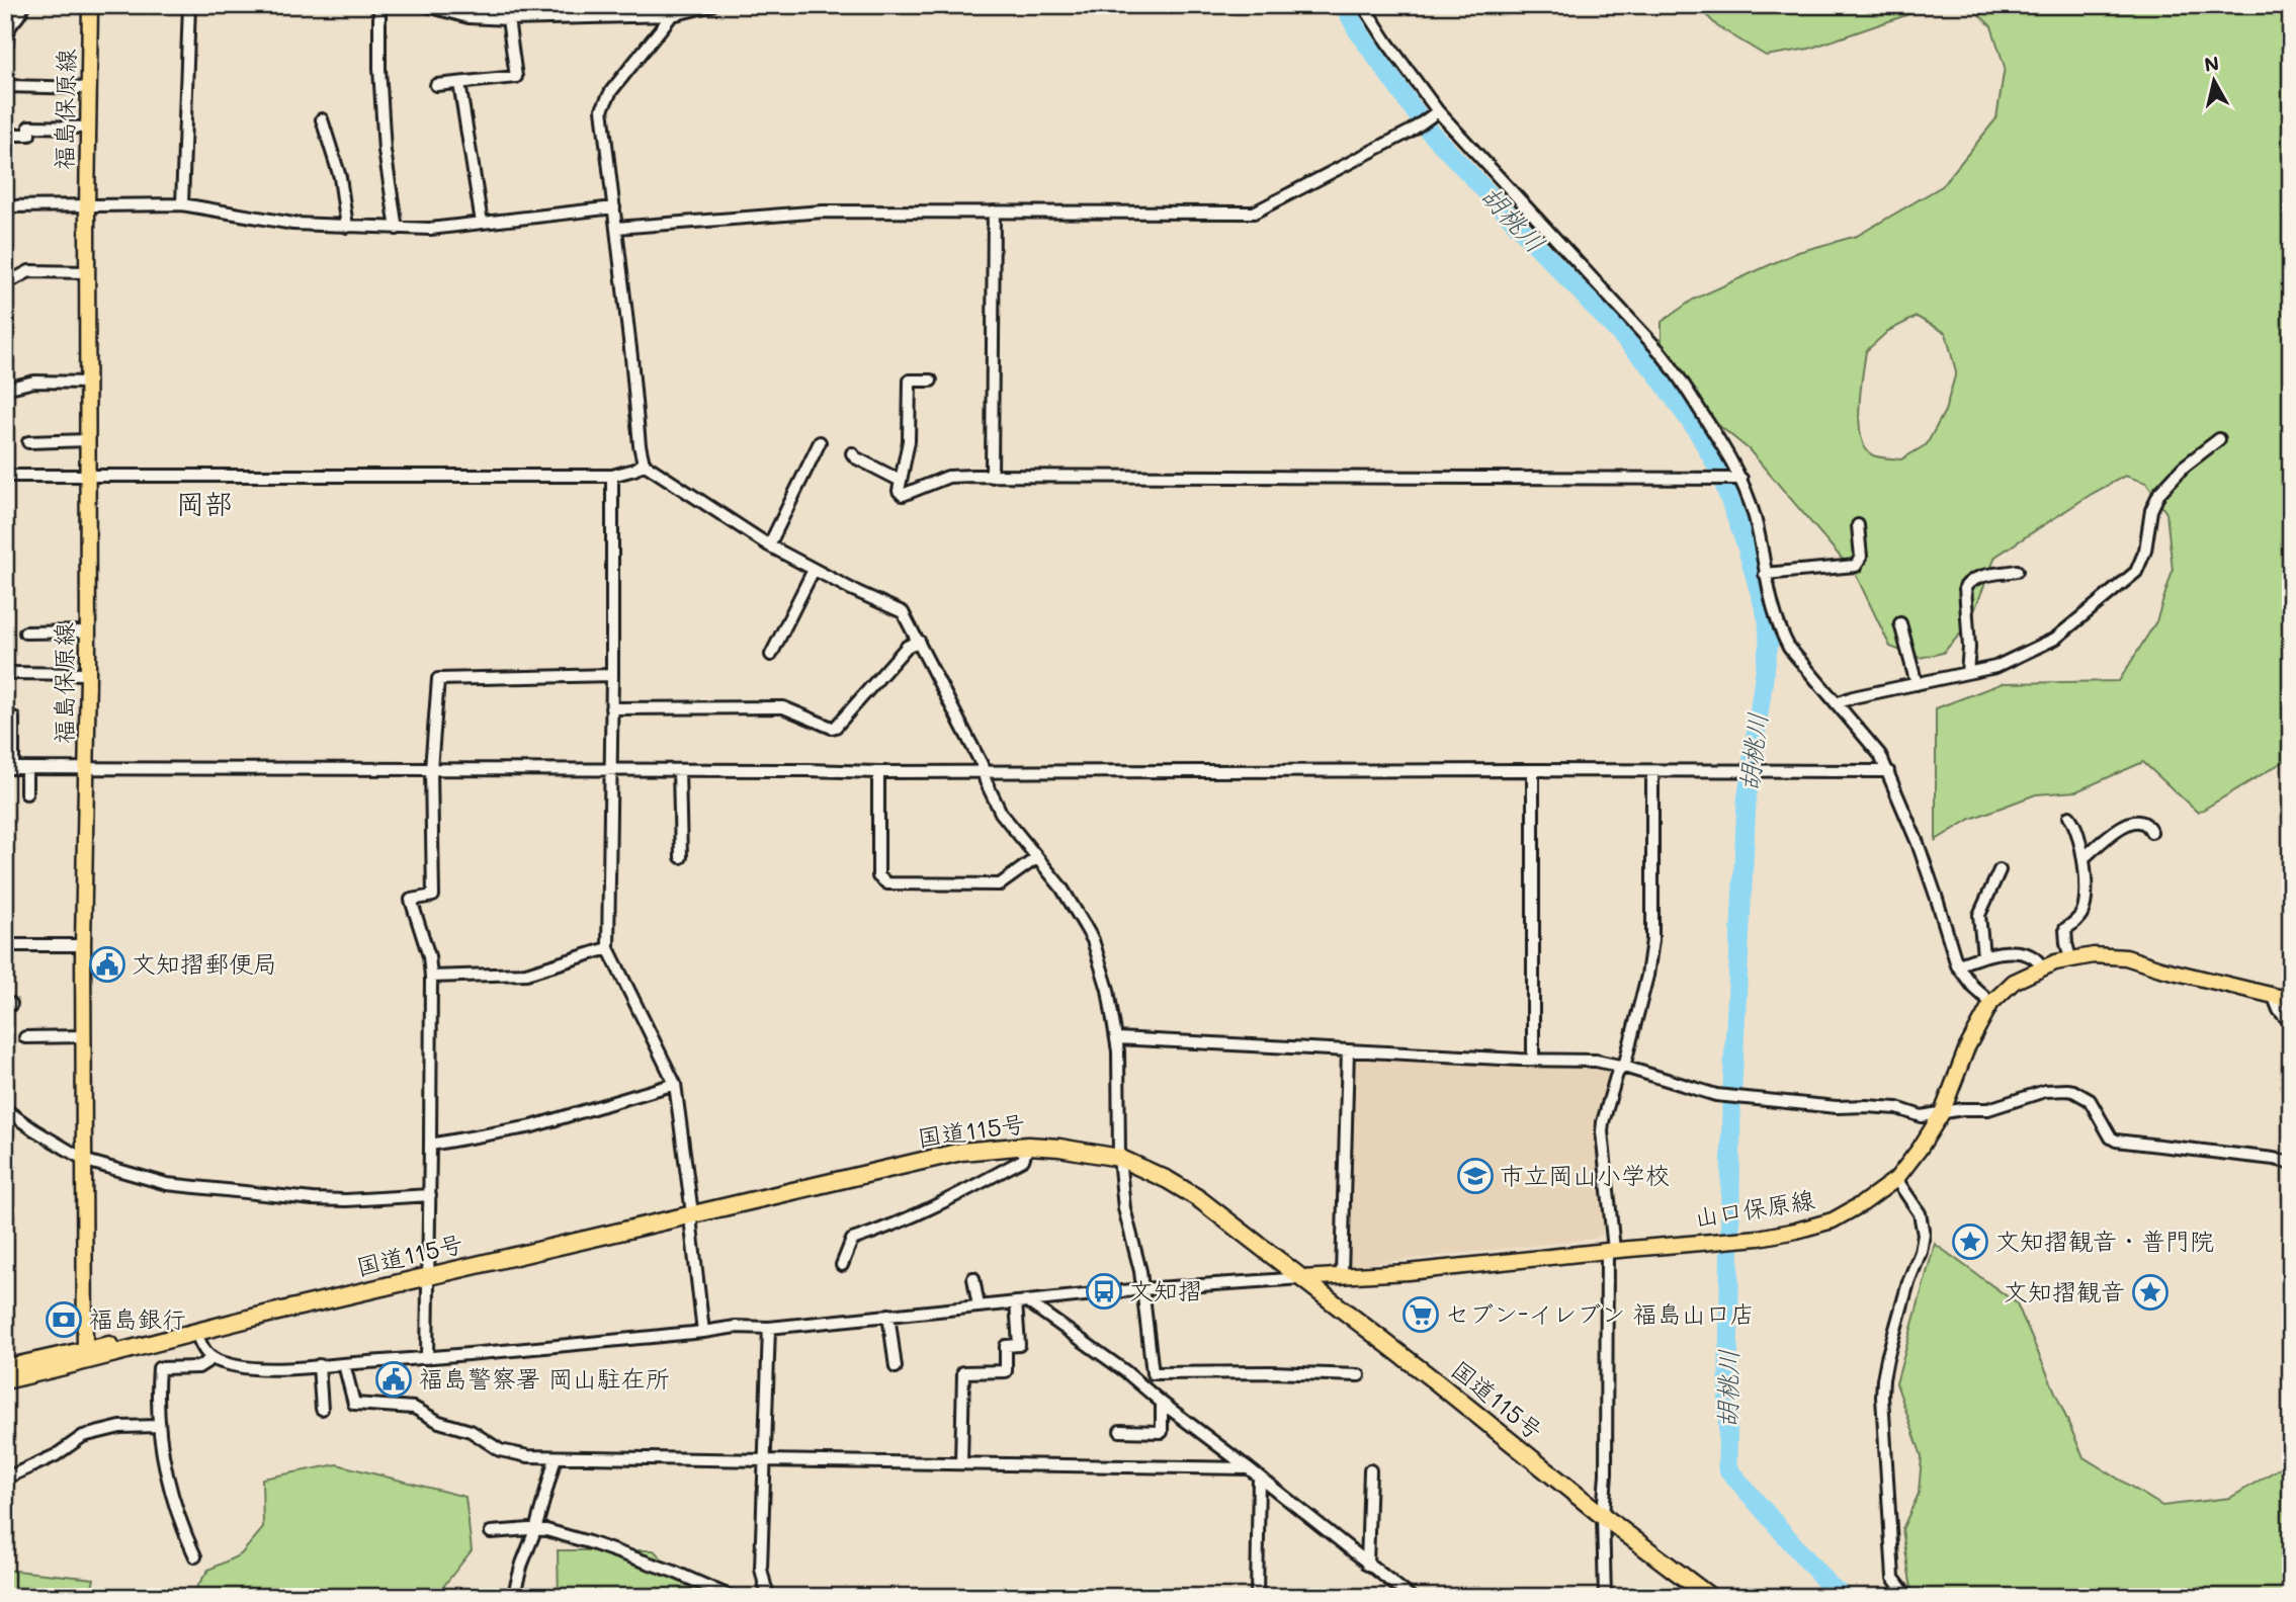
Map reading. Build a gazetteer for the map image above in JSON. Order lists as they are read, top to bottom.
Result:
{
  "streets": {
    "highway": ["国道115号"],
    "main road": ["福島保原線", "山口保原線"]
  },
  "crossings": [
    ["福島保原線", "国道115号"],
    ["国道115号", "山口保原線"]
  ],
  "districts": ["岡部"],
  "water": ["胡桃川"],
  "places": {
    "public building": ["文知摺郵便局", "福島警察署 岡山駐在所"],
    "school or university": ["市立岡山小学校"],
    "place": ["文知摺観音・普門院", "文知摺観音"],
    "bus stop": ["文知摺"],
    "supermarket": ["セブン-イレブン 福島山口店"],
    "bank": ["福島銀行"]
  },
  "north": "top"
}
